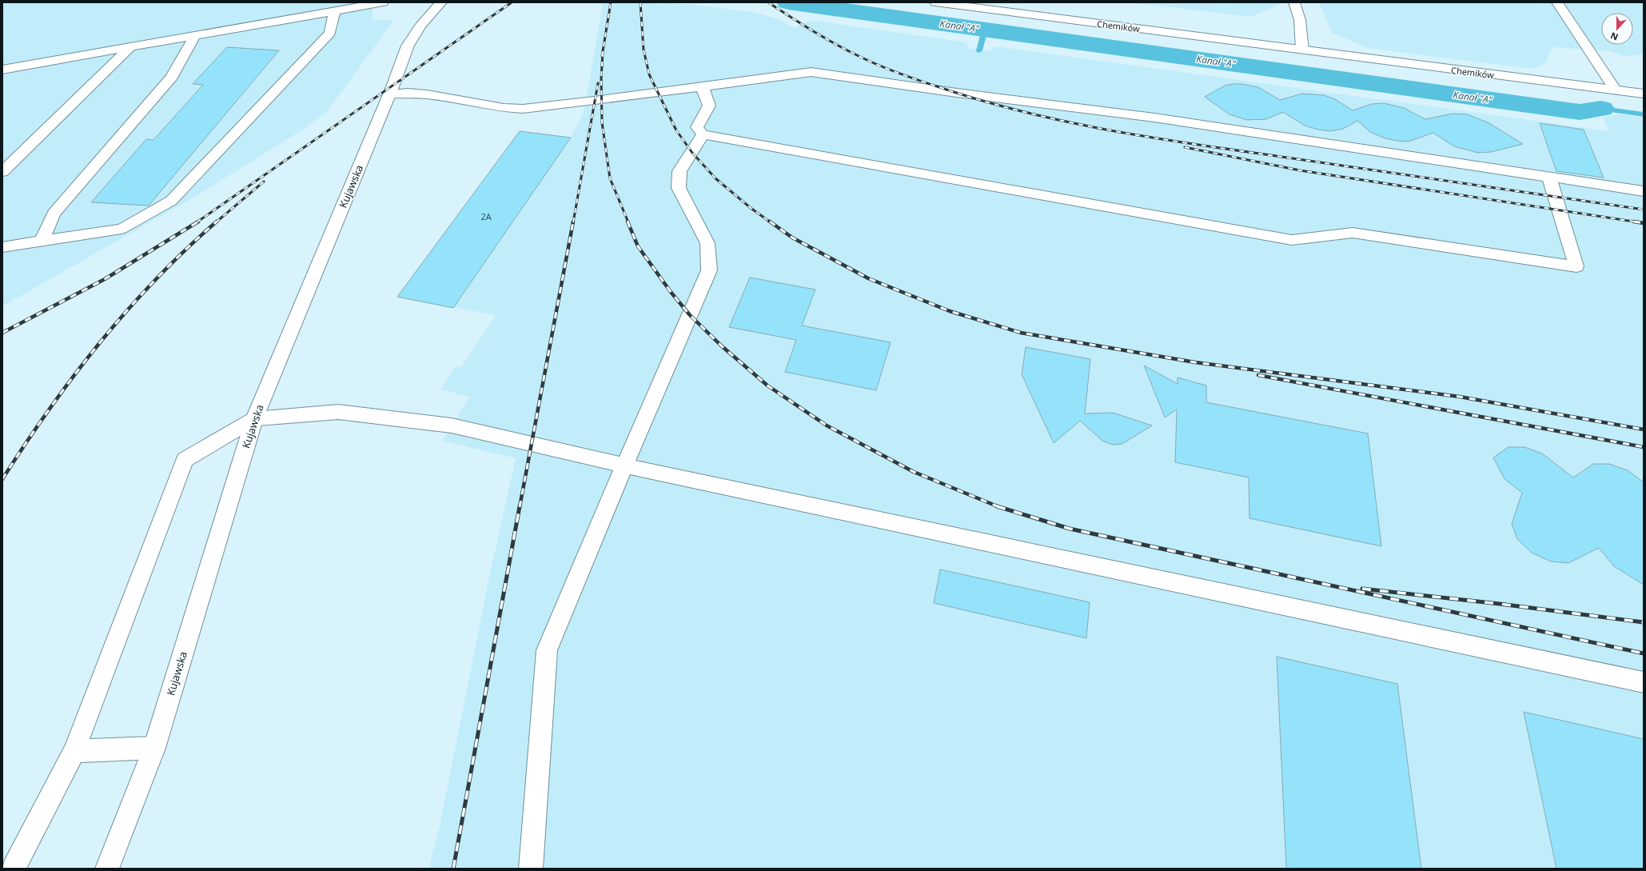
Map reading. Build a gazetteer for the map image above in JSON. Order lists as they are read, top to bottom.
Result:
{
  "streets": {
    "street": ["Chemików", "Kujawska"]
  },
  "water": ["Kanał \"A\""],
  "house_numbers": ["2A"],
  "north": "bottom"
}
